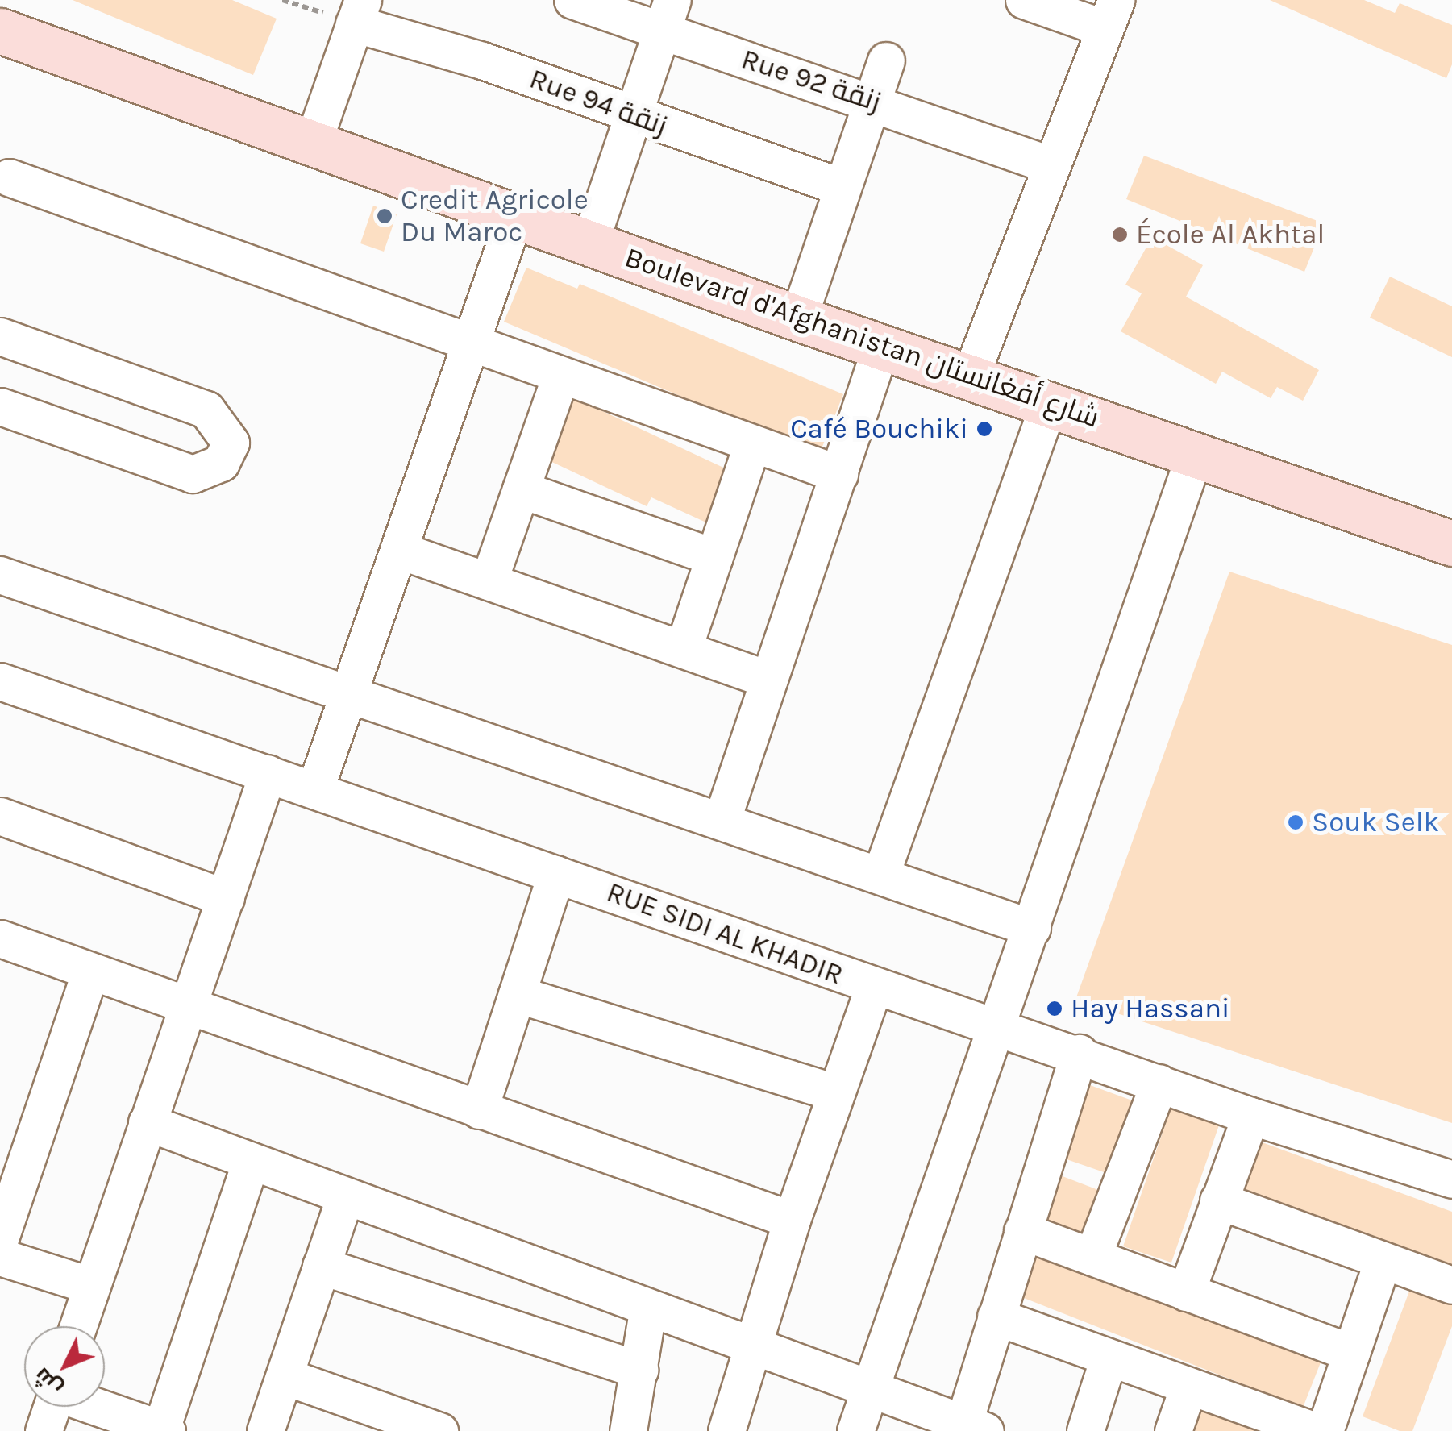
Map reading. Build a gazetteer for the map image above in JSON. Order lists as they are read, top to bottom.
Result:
{
  "streets": {
    "street": [
      "Rue 92 زنقة",
      "Rue 94 زنقة",
      "Boulevard d'Afghanistan شارع أفغانستان",
      "RUE SIDI AL KHADIR"
    ]
  },
  "places": [
    "Credit Agricole Du Maroc",
    "École Al Akhtal",
    "Café Bouchiki",
    "Souk Selk",
    "Hay Hassani"
  ],
  "north": "bottom left"
}
